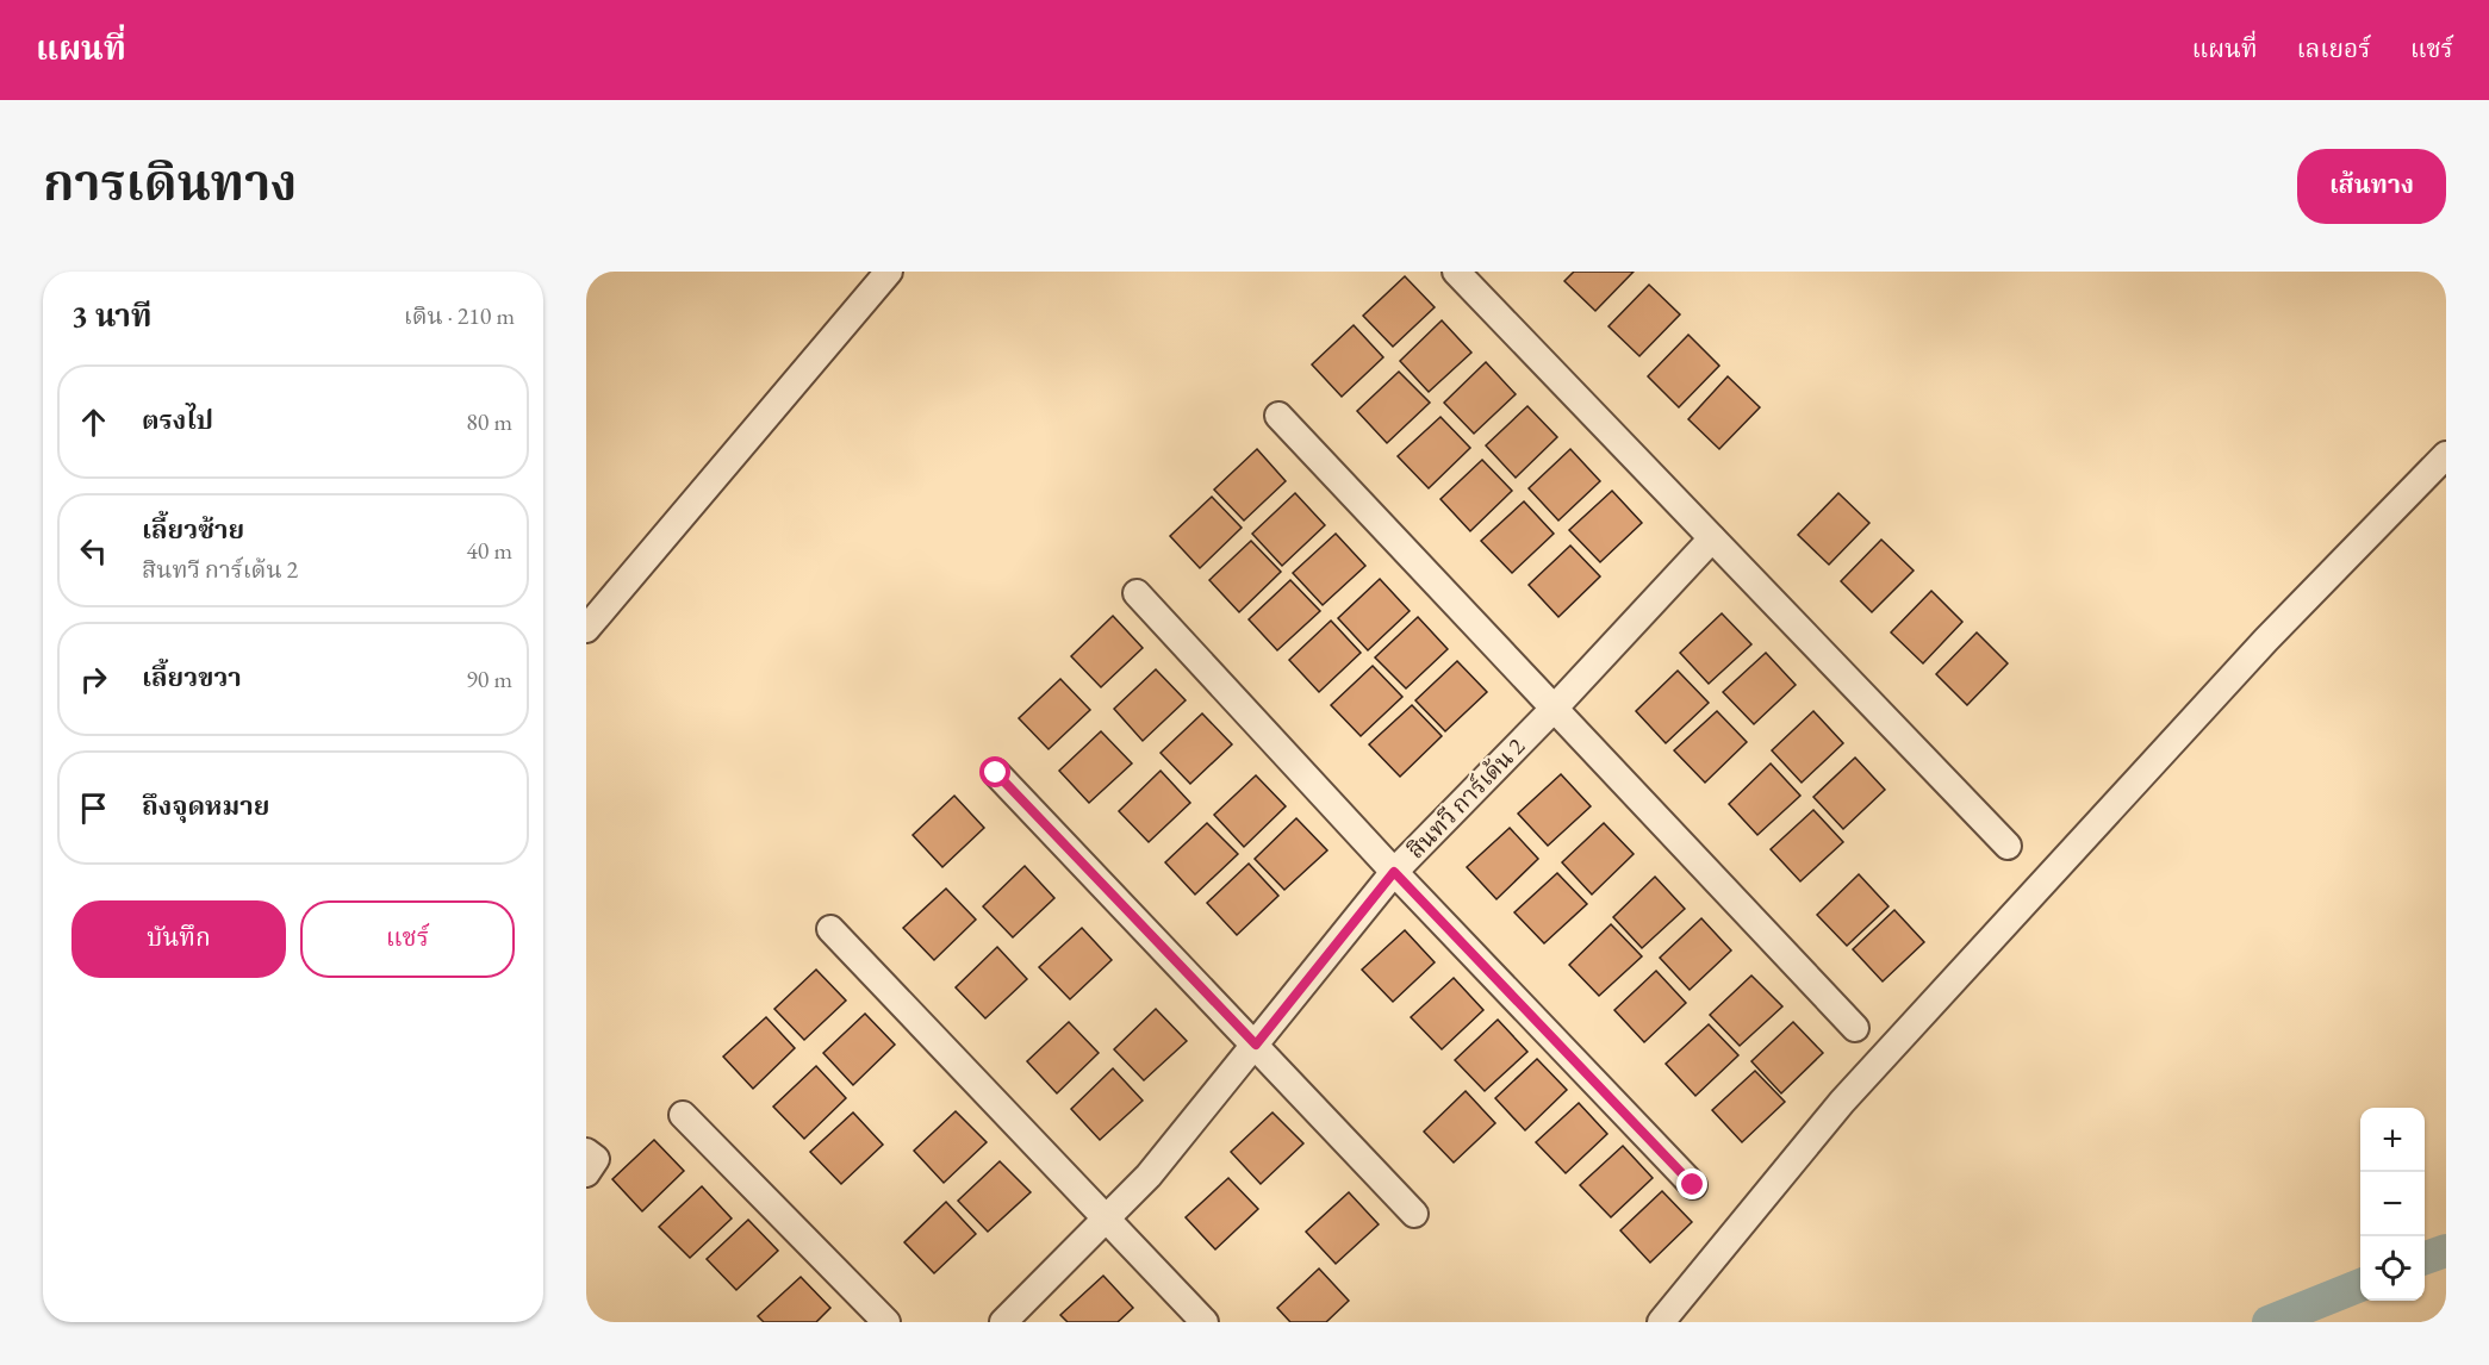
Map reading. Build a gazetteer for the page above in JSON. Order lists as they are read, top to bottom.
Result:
{
  "streets": {
    "street": ["สินทวี การ์เด้น 2"]
  },
  "page": {
    "header": "แผนที่",
    "nav": ["แผนที่", "เลเยอร์", "แชร์"],
    "title": "การเดินทาง",
    "buttons": [
      "เส้นทาง",
      ["บันทึก", "แชร์"]
    ],
    "heading": ["3 นาที", "เดิน · 210 m"],
    "list": [
      ["ตรงไป", "80 m"],
      ["เลี้ยวซ้าย", "สินทวี การ์เด้น 2", "40 m"],
      ["เลี้ยวขวา", "90 m"],
      "ถึงจุดหมาย"
    ],
    "map_buttons": ["+", "−"]
  }
}
